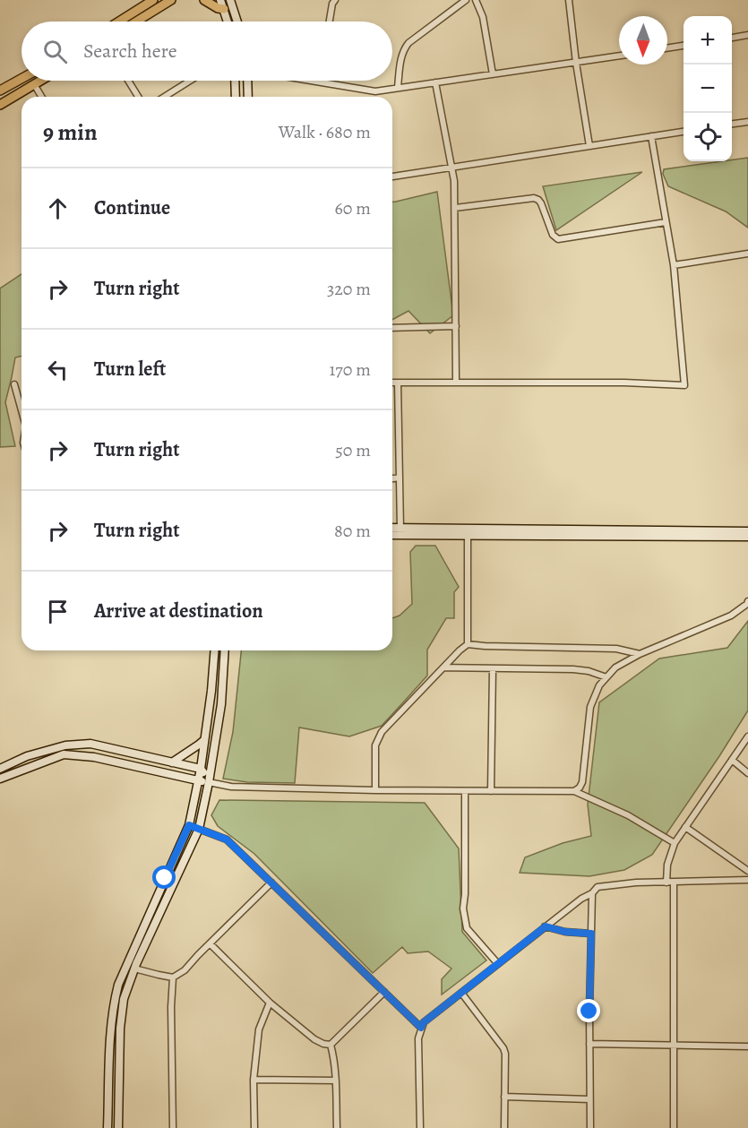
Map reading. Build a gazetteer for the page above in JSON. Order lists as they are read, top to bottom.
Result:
{
  "north": "bottom",
  "page": {
    "map_buttons": ["+", "−"],
    "search": "Search here",
    "heading": ["9 min", "Walk · 680 m"],
    "list": [
      ["Continue", "60 m"],
      ["Turn right", "320 m"],
      ["Turn left", "170 m"],
      ["Turn right", "50 m"],
      ["Turn right", "80 m"],
      "Arrive at destination"
    ]
  }
}
